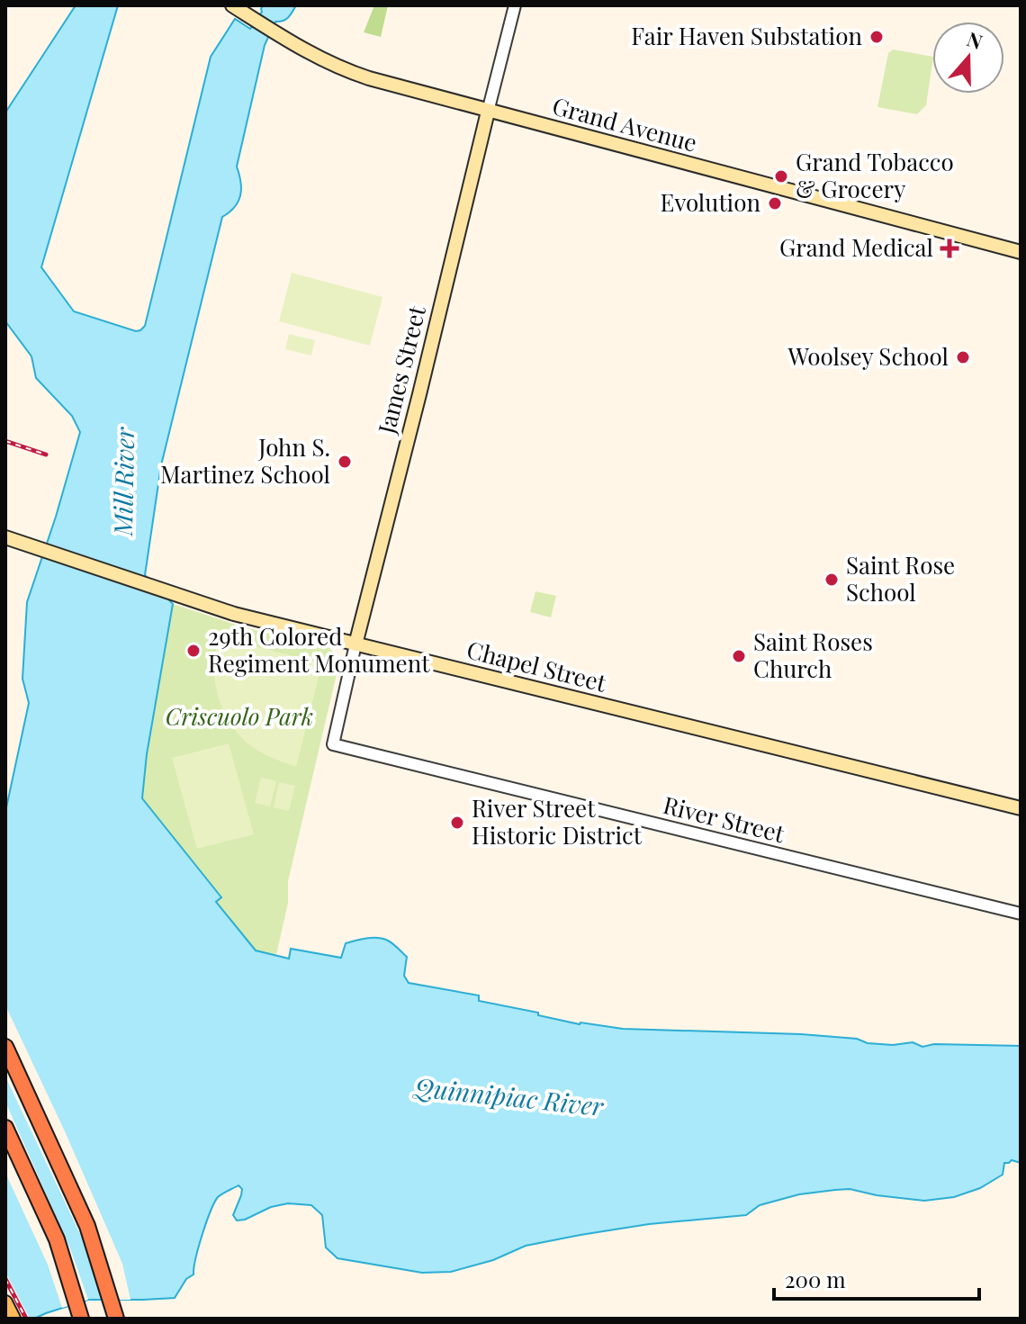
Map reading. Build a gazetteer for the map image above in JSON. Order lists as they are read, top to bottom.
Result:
{
  "streets": {
    "main road": ["Grand Avenue", "James Street", "Chapel Street"],
    "street": ["River Street"]
  },
  "crossings": [
    ["Grand Avenue", "James Street"],
    ["James Street", "Chapel Street"],
    ["James Street", "River Street"]
  ],
  "water": ["Mill River", "Quinnipiac River"],
  "parks": ["Criscuolo Park"],
  "places": {
    "other": [
      "Fair Haven Substation",
      "Grand Tobacco & Grocery",
      "Evolution",
      "Woolsey School",
      "John S. Martinez School",
      "Saint Rose School",
      "29th Colored Regiment Monument",
      "Saint Roses Church",
      "River Street Historic District"
    ],
    "health": ["Grand Medical"]
  },
  "scale_bar": "200 m",
  "north": "top"
}
